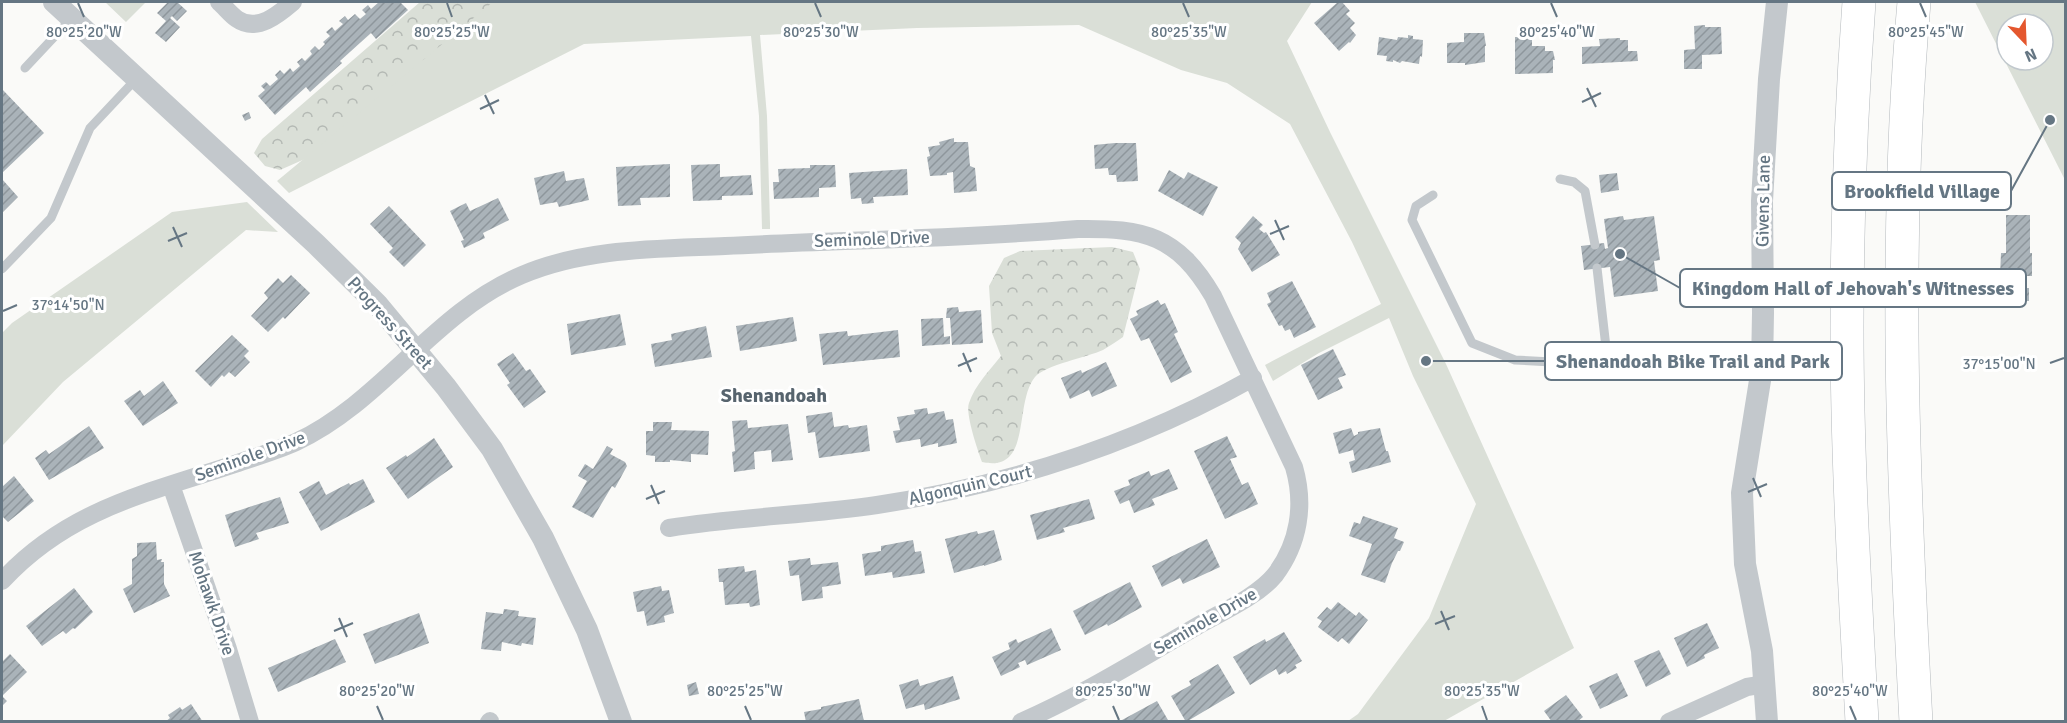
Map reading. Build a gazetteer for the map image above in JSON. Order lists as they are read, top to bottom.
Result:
{
  "streets": {
    "street": [
      "Givens Lane",
      "Seminole Drive",
      "Progress Street",
      "Algonquin Court",
      "Mohawk Drive"
    ]
  },
  "crossings": [
    ["Seminole Drive", "Progress Street"],
    ["Seminole Drive", "Algonquin Court"],
    ["Seminole Drive", "Mohawk Drive"]
  ],
  "districts": ["Shenandoah"],
  "places": ["Brookfield Village", "Kingdom Hall of Jehovah's Witnesses", "Shenandoah Bike Trail and Park"],
  "north": "bottom right",
  "coordinates": [
    "80°25'20\"W",
    "80°25'25\"W",
    "80°25'30\"W",
    "80°25'35\"W",
    "80°25'40\"W",
    "80°25'45\"W",
    "37°14'50\"N",
    "37°15'00\"N"
  ]
}
